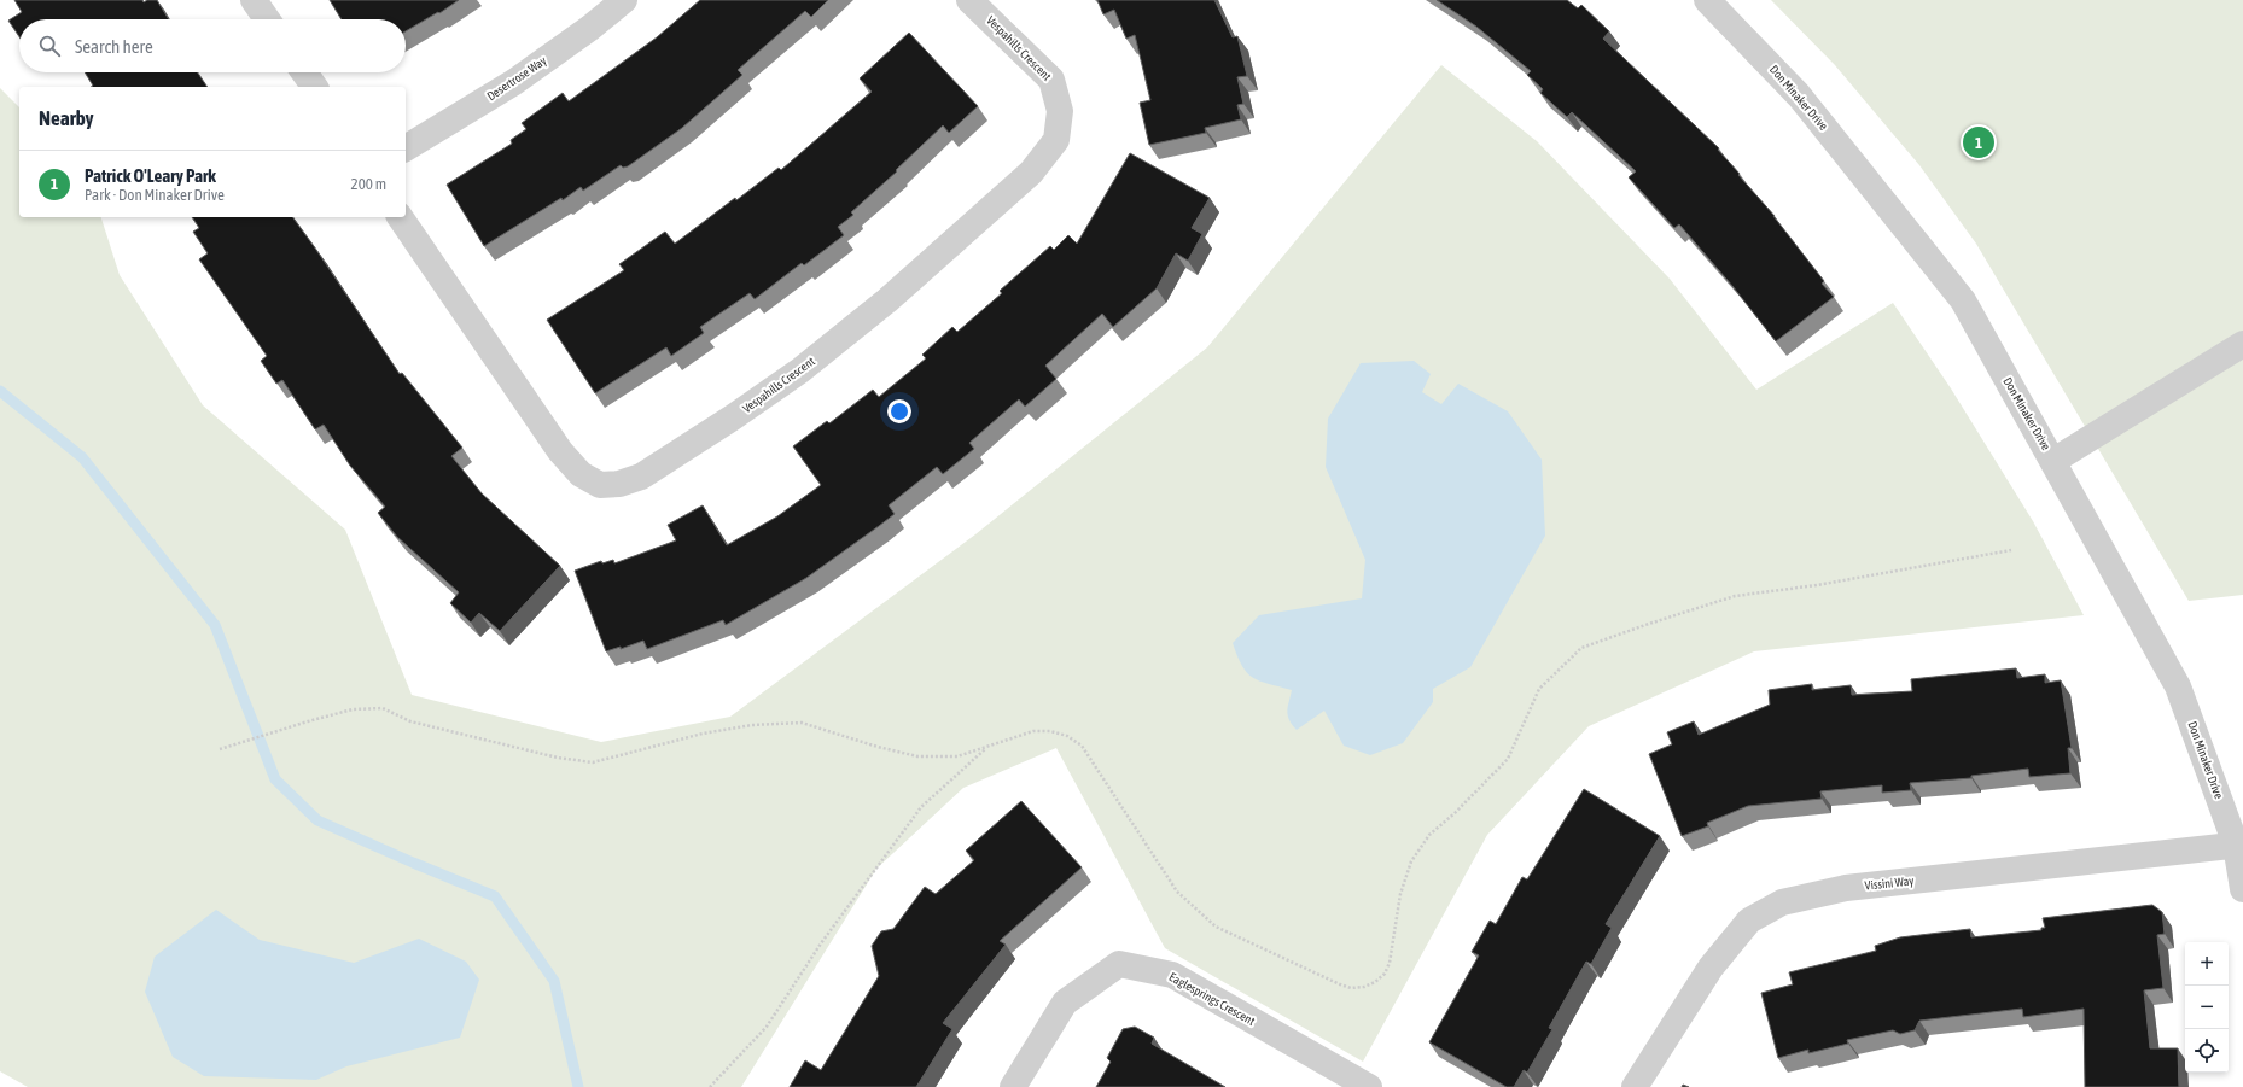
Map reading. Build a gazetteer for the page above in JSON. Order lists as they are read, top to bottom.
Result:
{
  "streets": {
    "street": [
      "Vespahills Crescent",
      "Desertrose Way",
      "Don Minaker Drive",
      "Vissini Way",
      "Eaglesprings Crescent"
    ]
  },
  "crossings": [
    ["Don Minaker Drive", "Vissini Way"]
  ],
  "page": {
    "search": "Search here",
    "heading": "Nearby",
    "pins": "1",
    "list": [
      {
        "mark": "1",
        "name": "Patrick O'Leary Park",
        "note": "Park · Don Minaker Drive",
        "value": "200 m"
      }
    ],
    "map_buttons": ["+", "−"]
  }
}
